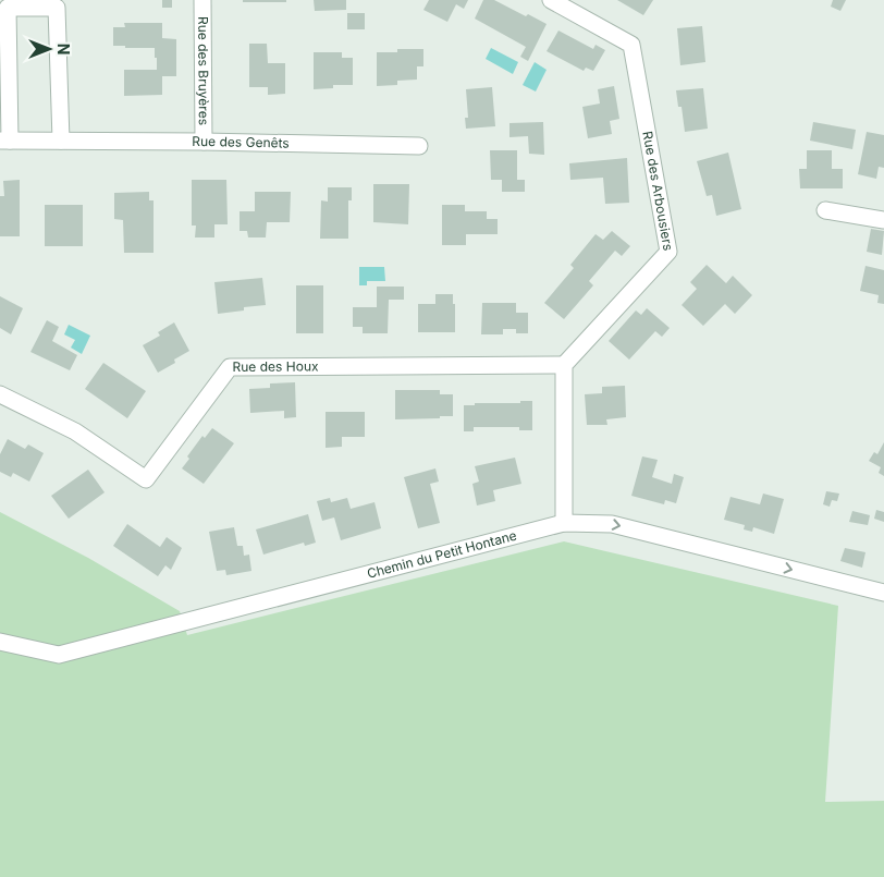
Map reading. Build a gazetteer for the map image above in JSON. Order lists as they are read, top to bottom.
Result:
{
  "streets": {
    "street": [
      "Rue des Bruyères",
      "Rue des Genêts",
      "Rue des Arbousiers",
      "Rue des Houx",
      "Chemin du Petit Hontane"
    ]
  },
  "crossings": [
    ["Rue des Bruyères", "Rue des Genêts"],
    ["Rue des Arbousiers", "Rue des Houx"]
  ],
  "one_way": ["Chemin du Petit Hontane"],
  "north": "right"
}
